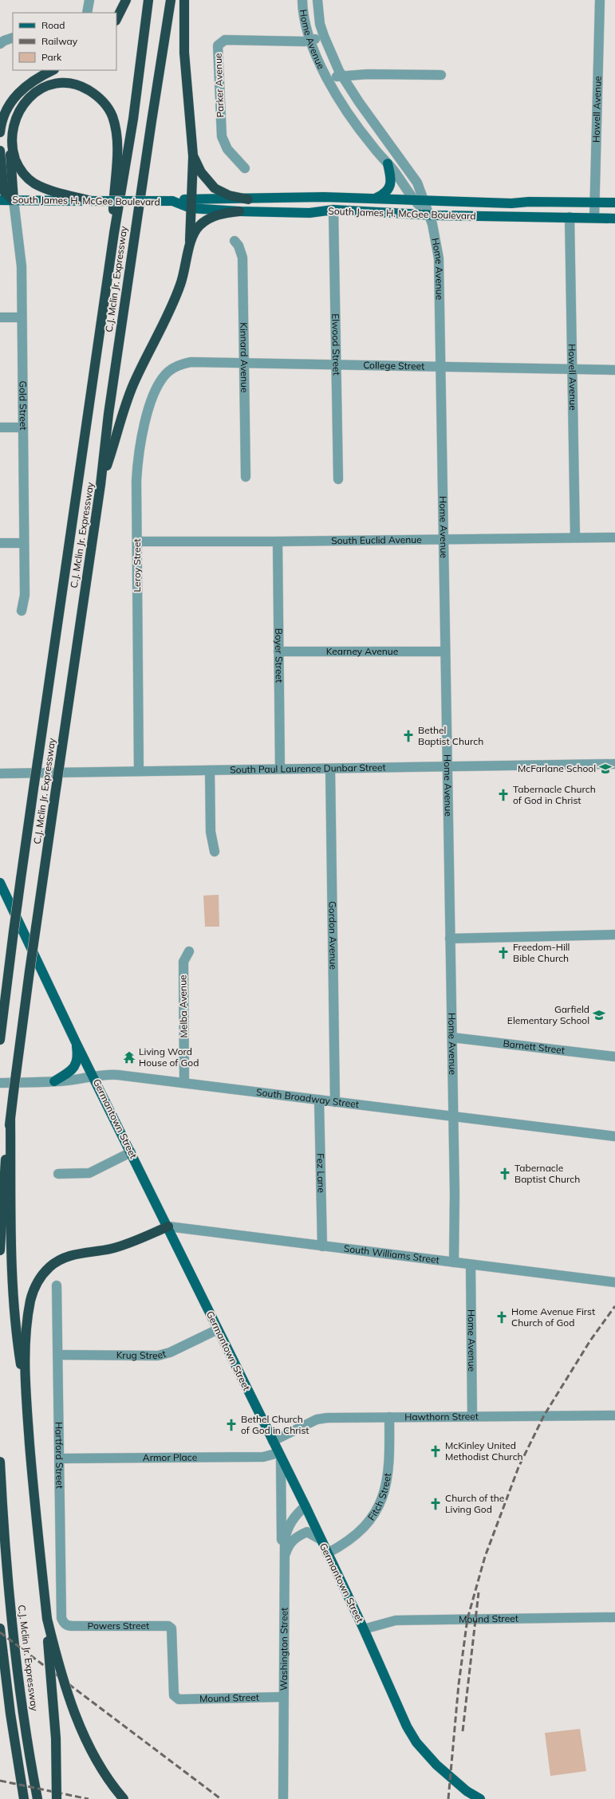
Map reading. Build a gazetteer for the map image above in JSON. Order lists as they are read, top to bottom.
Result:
{
  "streets": {
    "highway": ["C.J. Mclin Jr. Expressway"],
    "main road": ["South James H. McGee Boulevard", "Germantown Street"],
    "street": [
      "Home Avenue",
      "Parker Avenue",
      "Howell Avenue",
      "Elwood Street",
      "Kinnard Avenue",
      "College Street",
      "Gold Street",
      "South Euclid Avenue",
      "Leroy Street",
      "Kearney Avenue",
      "Boyer Street",
      "South Paul Laurence Dunbar Street",
      "Gordon Avenue",
      "Melba Avenue",
      "Barnett Street",
      "South Broadway Street",
      "Fez Lane",
      "South Williams Street",
      "Krug Street",
      "Hawthorn Street",
      "Hartford Street",
      "Armor Place",
      "Fitch Street",
      "Mound Street",
      "Powers Street",
      "Washington Street"
    ]
  },
  "crossings": [
    ["Home Avenue", "Parker Avenue"],
    ["Home Avenue", "South James H. McGee Boulevard"],
    ["Home Avenue", "College Street"],
    ["Home Avenue", "South Euclid Avenue"],
    ["Home Avenue", "Kearney Avenue"],
    ["Home Avenue", "South Paul Laurence Dunbar Street"],
    ["Home Avenue", "Barnett Street"],
    ["Home Avenue", "South Broadway Street"],
    ["Home Avenue", "South Williams Street"],
    ["Home Avenue", "Hawthorn Street"],
    ["Howell Avenue", "South James H. McGee Boulevard"],
    ["Howell Avenue", "College Street"],
    ["Howell Avenue", "South Euclid Avenue"],
    ["South James H. McGee Boulevard", "Elwood Street"],
    ["South James H. McGee Boulevard", "Gold Street"],
    ["Elwood Street", "College Street"],
    ["Kinnard Avenue", "College Street"],
    ["College Street", "Leroy Street"],
    ["South Euclid Avenue", "Leroy Street"],
    ["South Euclid Avenue", "Boyer Street"],
    ["Leroy Street", "South Paul Laurence Dunbar Street"],
    ["Kearney Avenue", "Boyer Street"],
    ["Boyer Street", "South Paul Laurence Dunbar Street"],
    ["South Paul Laurence Dunbar Street", "Gordon Avenue"],
    ["Gordon Avenue", "South Broadway Street"],
    ["Melba Avenue", "South Broadway Street"],
    ["South Broadway Street", "Germantown Street"],
    ["South Broadway Street", "Fez Lane"],
    ["Germantown Street", "South Williams Street"],
    ["Germantown Street", "Krug Street"],
    ["Germantown Street", "Hawthorn Street"],
    ["Germantown Street", "Armor Place"],
    ["Germantown Street", "Fitch Street"],
    ["Germantown Street", "Mound Street"],
    ["Germantown Street", "Washington Street"],
    ["Fez Lane", "South Williams Street"],
    ["Krug Street", "Hartford Street"],
    ["Hawthorn Street", "Fitch Street"],
    ["Hartford Street", "Armor Place"],
    ["Hartford Street", "Powers Street"],
    ["Mound Street", "Powers Street"],
    ["Mound Street", "Washington Street"]
  ],
  "places": {
    "church": [
      "Bethel Baptist Church",
      "Tabernacle Church of God in Christ",
      "Freedom-Hill Bible Church",
      "Tabernacle Baptist Church",
      "Home Avenue First Church of God",
      "Bethel Church of God in Christ",
      "McKinley United Methodist Church",
      "Church of the Living God"
    ],
    "school or university": ["McFarlane School", "Garfield Elementary School"],
    "temple": ["Living Word House of God"]
  },
  "legend": ["Road", "Railway", "Park"]
}
